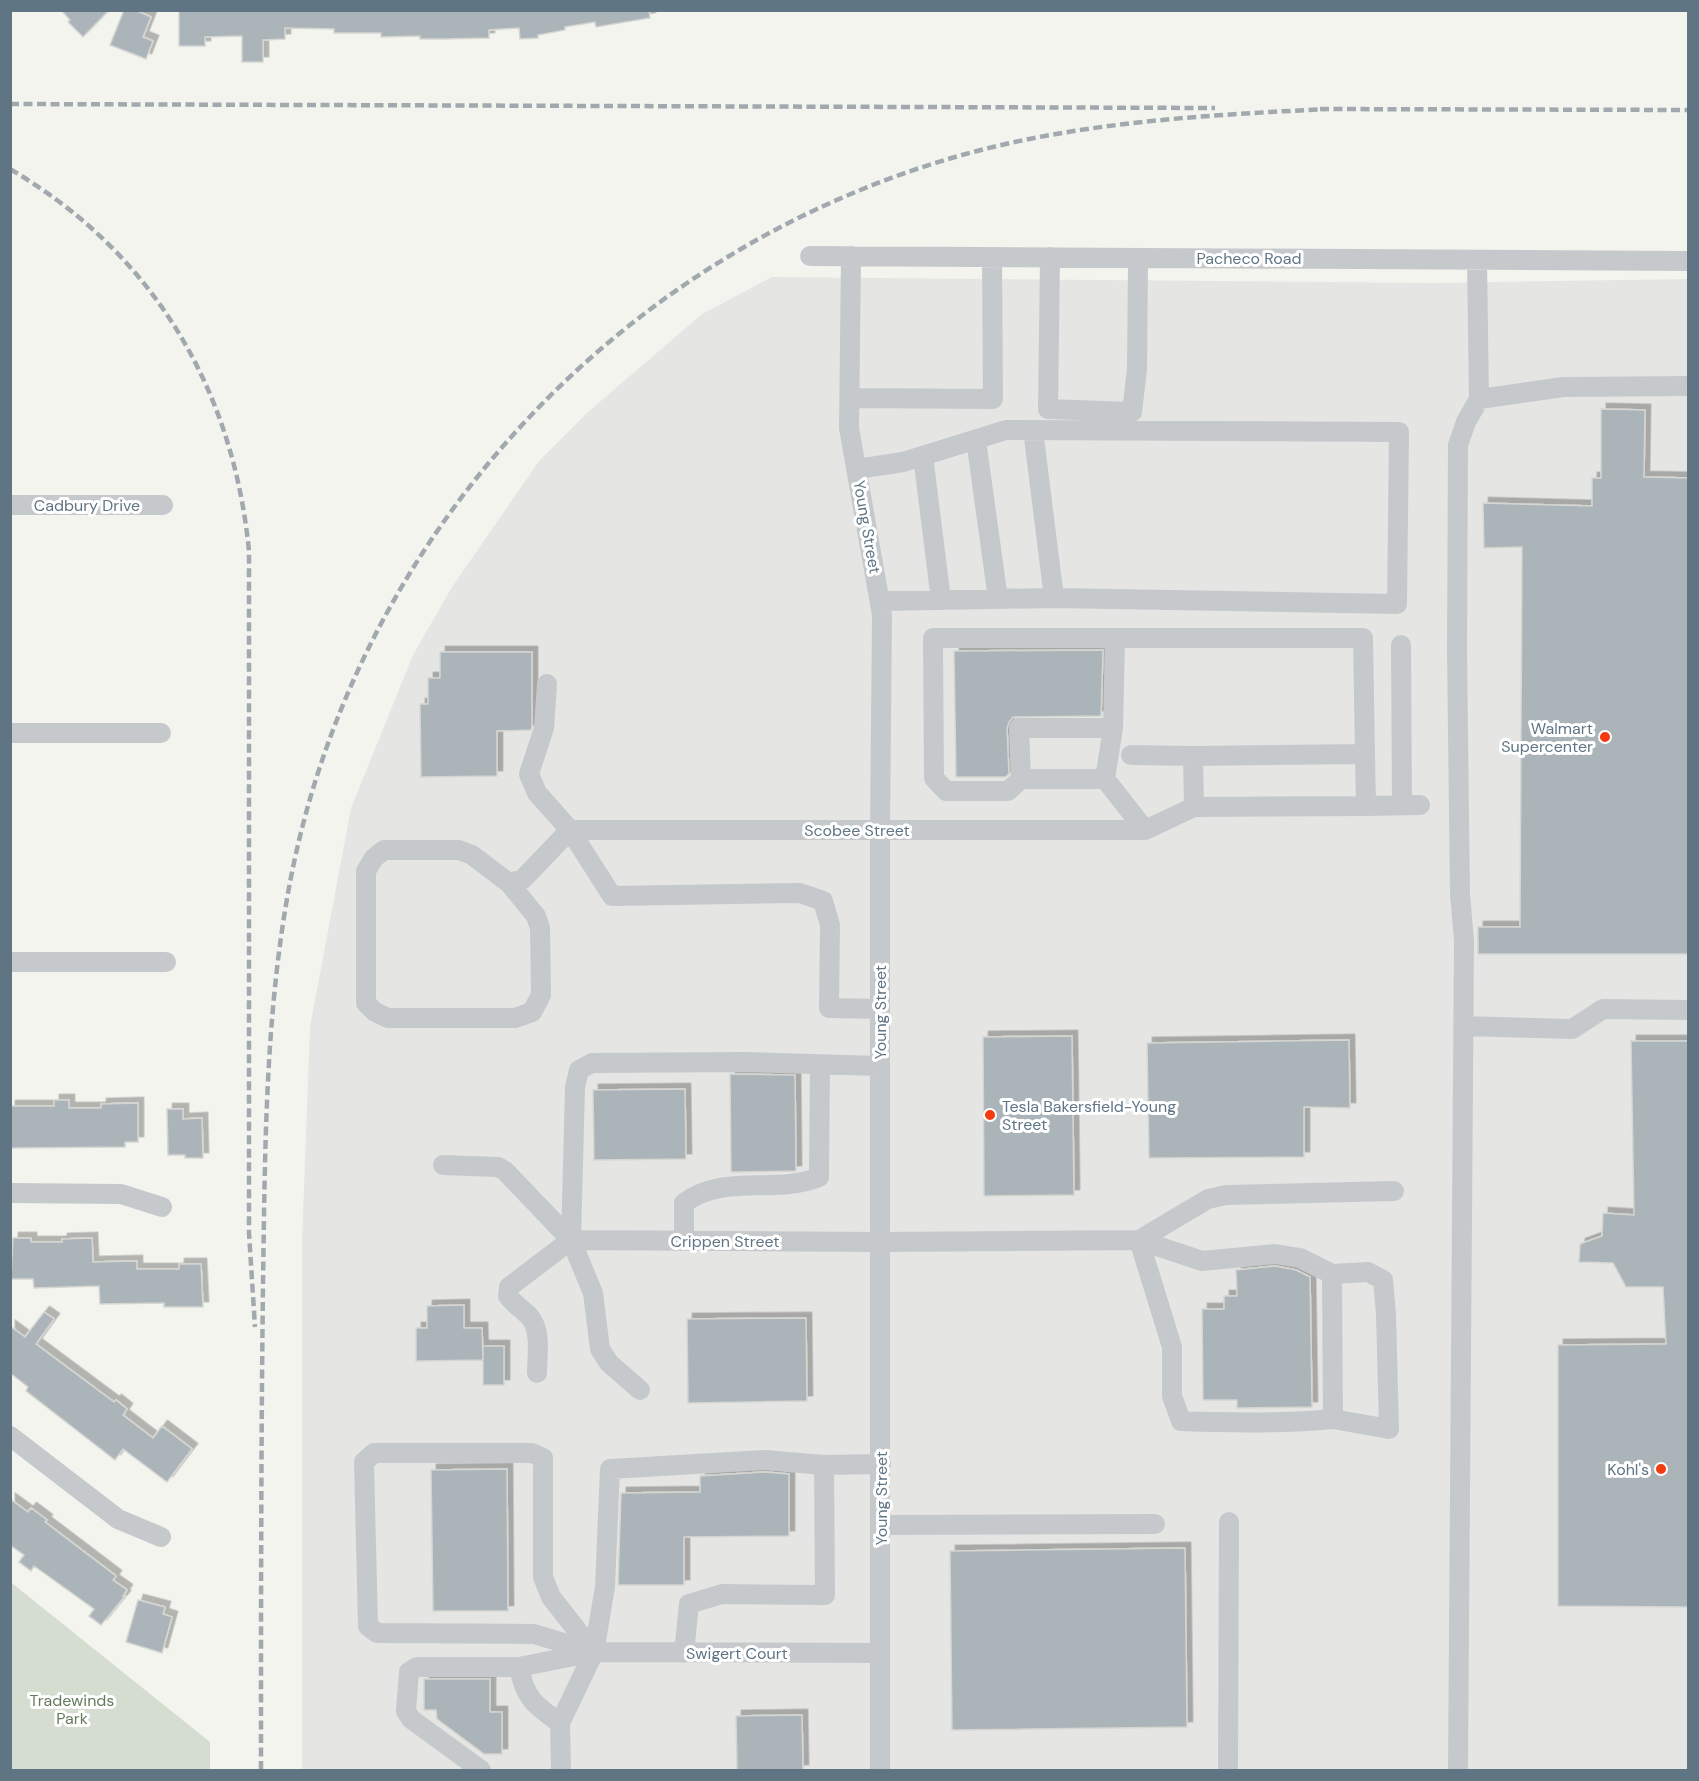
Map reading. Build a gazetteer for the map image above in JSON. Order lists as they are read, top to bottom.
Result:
{
  "streets": {
    "street": [
      "Pacheco Road",
      "Cadbury Drive",
      "Young Street",
      "Scobee Street",
      "Crippen Street",
      "Swigert Court"
    ]
  },
  "crossings": [
    ["Pacheco Road", "Young Street"],
    ["Young Street", "Scobee Street"],
    ["Young Street", "Crippen Street"],
    ["Young Street", "Swigert Court"]
  ],
  "parks": ["Tradewinds Park"],
  "places": ["Walmart Supercenter", "Tesla Bakersfield-Young Street", "Kohl's"]
}
